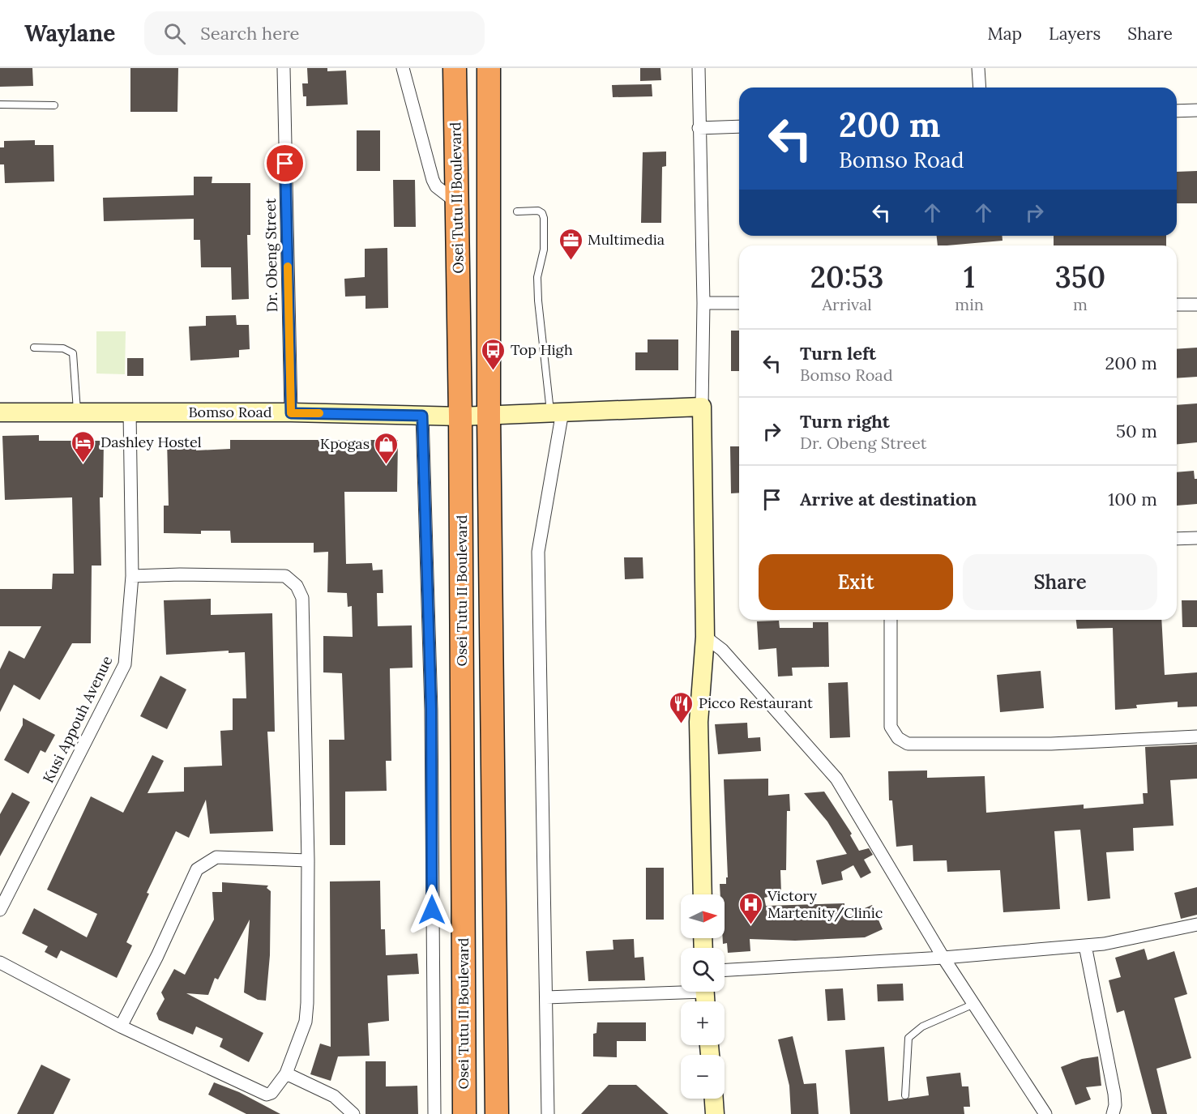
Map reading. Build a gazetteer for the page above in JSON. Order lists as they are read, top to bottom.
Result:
{
  "streets": {
    "highway": ["Osei Tutu II Boulevard"],
    "street": ["Dr. Obeng Street", "Bomso Road", "Kusi Appouh Avenue"]
  },
  "crossings": [
    ["Osei Tutu II Boulevard", "Bomso Road"],
    ["Dr. Obeng Street", "Bomso Road"],
    ["Bomso Road", "Kusi Appouh Avenue"]
  ],
  "places": {
    "office": ["Multimedia"],
    "bus stop": ["Top High"],
    "hotel": ["Dashley Hostel"],
    "shop": ["Kpogas"],
    "restaurant": ["Picco Restaurant"],
    "hospital": ["Victory Martenity/Clinic"]
  },
  "north": "right",
  "page": {
    "header": "Waylane",
    "search": "Search here",
    "nav": ["Map", "Layers", "Share"],
    "turn": ["200 m", "Bomso Road"],
    "eta": [
      "20:53",
      "Arrival",
      "1",
      "min",
      "350",
      "m"
    ],
    "list": [
      {
        "name": "Turn left",
        "note": "Bomso Road",
        "value": "200 m"
      },
      {
        "name": "Turn right",
        "note": "Dr. Obeng Street",
        "value": "50 m"
      },
      {
        "name": "Arrive at destination",
        "value": "100 m"
      }
    ],
    "buttons": ["Exit", "Share"],
    "map_buttons": ["+", "−"]
  }
}
